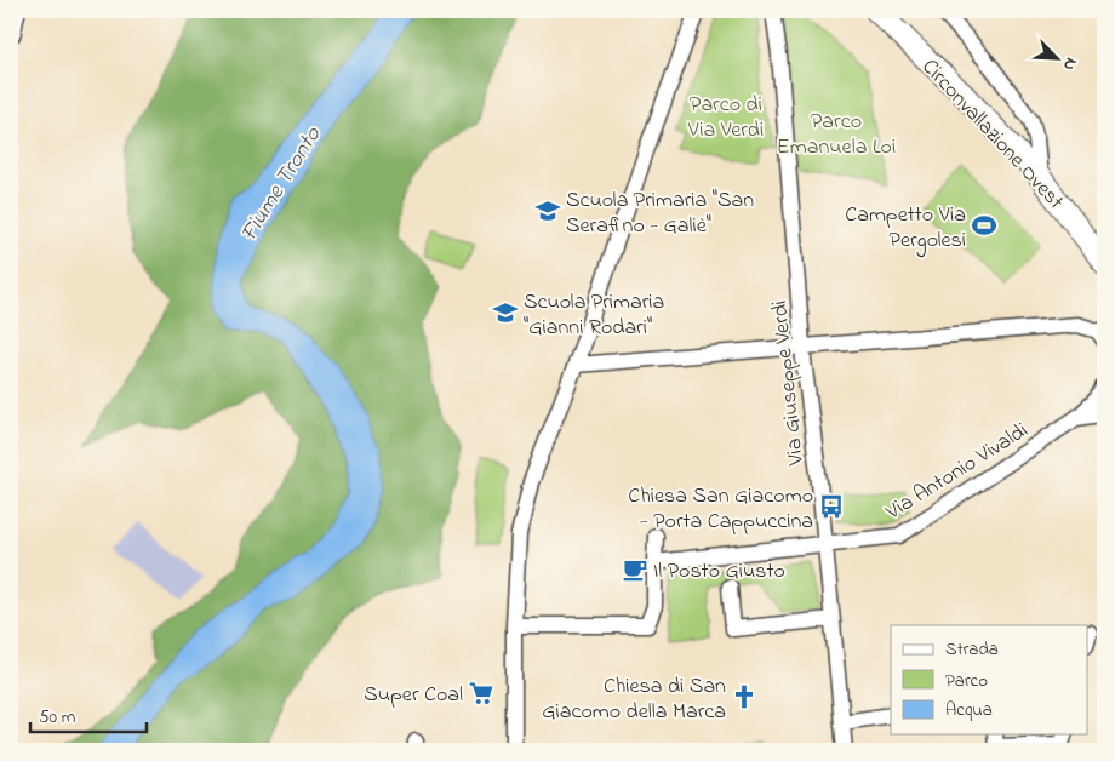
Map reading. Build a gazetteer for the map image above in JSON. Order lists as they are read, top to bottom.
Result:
{
  "streets": {
    "main road": ["Circonvallazione Ovest"],
    "street": ["Via Giuseppe Verdi", "Via Antonio Vivaldi"]
  },
  "crossings": [
    ["Via Giuseppe Verdi", "Via Antonio Vivaldi"]
  ],
  "water": ["Fiume Tronto"],
  "parks": ["Parco di Via Verdi", "Parco Emanuela Loi"],
  "places": {
    "school or university": ["Scuola Primaria \"San Serafino - Galiè\"", "Scuola Primaria \"Gianni Rodari\""],
    "sports": ["Campetto Via Pergolesi"],
    "bus stop": ["Chiesa San Giacomo - Porta Cappuccina"],
    "cafe": ["Il Posto Giusto"],
    "supermarket": ["Super Coal"],
    "church": ["Chiesa di San Giacomo della Marca"]
  },
  "legend": ["Strada", "Parco", "Acqua"],
  "scale_bar": "50 m",
  "north": "bottom right"
}
